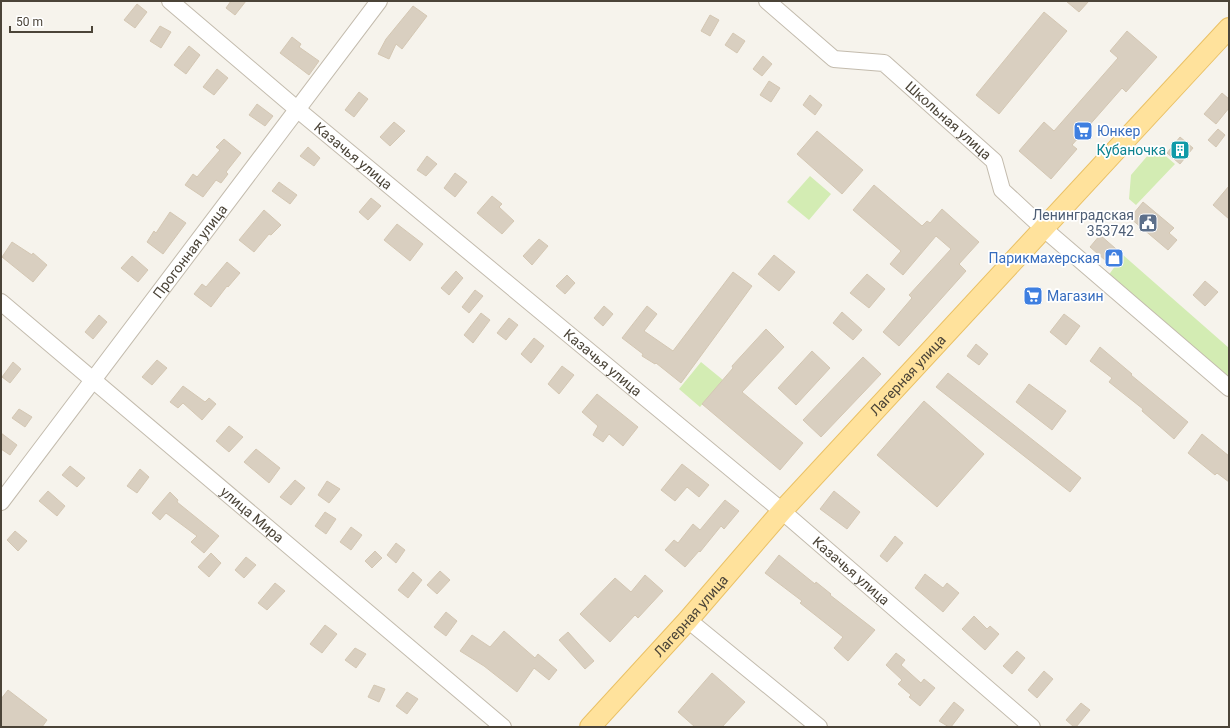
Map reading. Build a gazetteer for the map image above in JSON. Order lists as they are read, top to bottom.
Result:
{
  "streets": {
    "main road": ["Лагерная улица"],
    "street": [
      "Школьная улица",
      "Казачья улица",
      "Прогонная улица",
      "улица Мира"
    ]
  },
  "crossings": [
    ["Школьная улица", "Лагерная улица"],
    ["Казачья улица", "Прогонная улица"],
    ["Казачья улица", "Лагерная улица"],
    ["Прогонная улица", "улица Мира"]
  ],
  "places": {
    "supermarket": ["Юнкер", "Магазин"],
    "building": ["Кубаночка"],
    "public building": ["Ленинградская 353742"],
    "shop": ["Парикмахерская"]
  },
  "scale_bar": "50 m"
}
